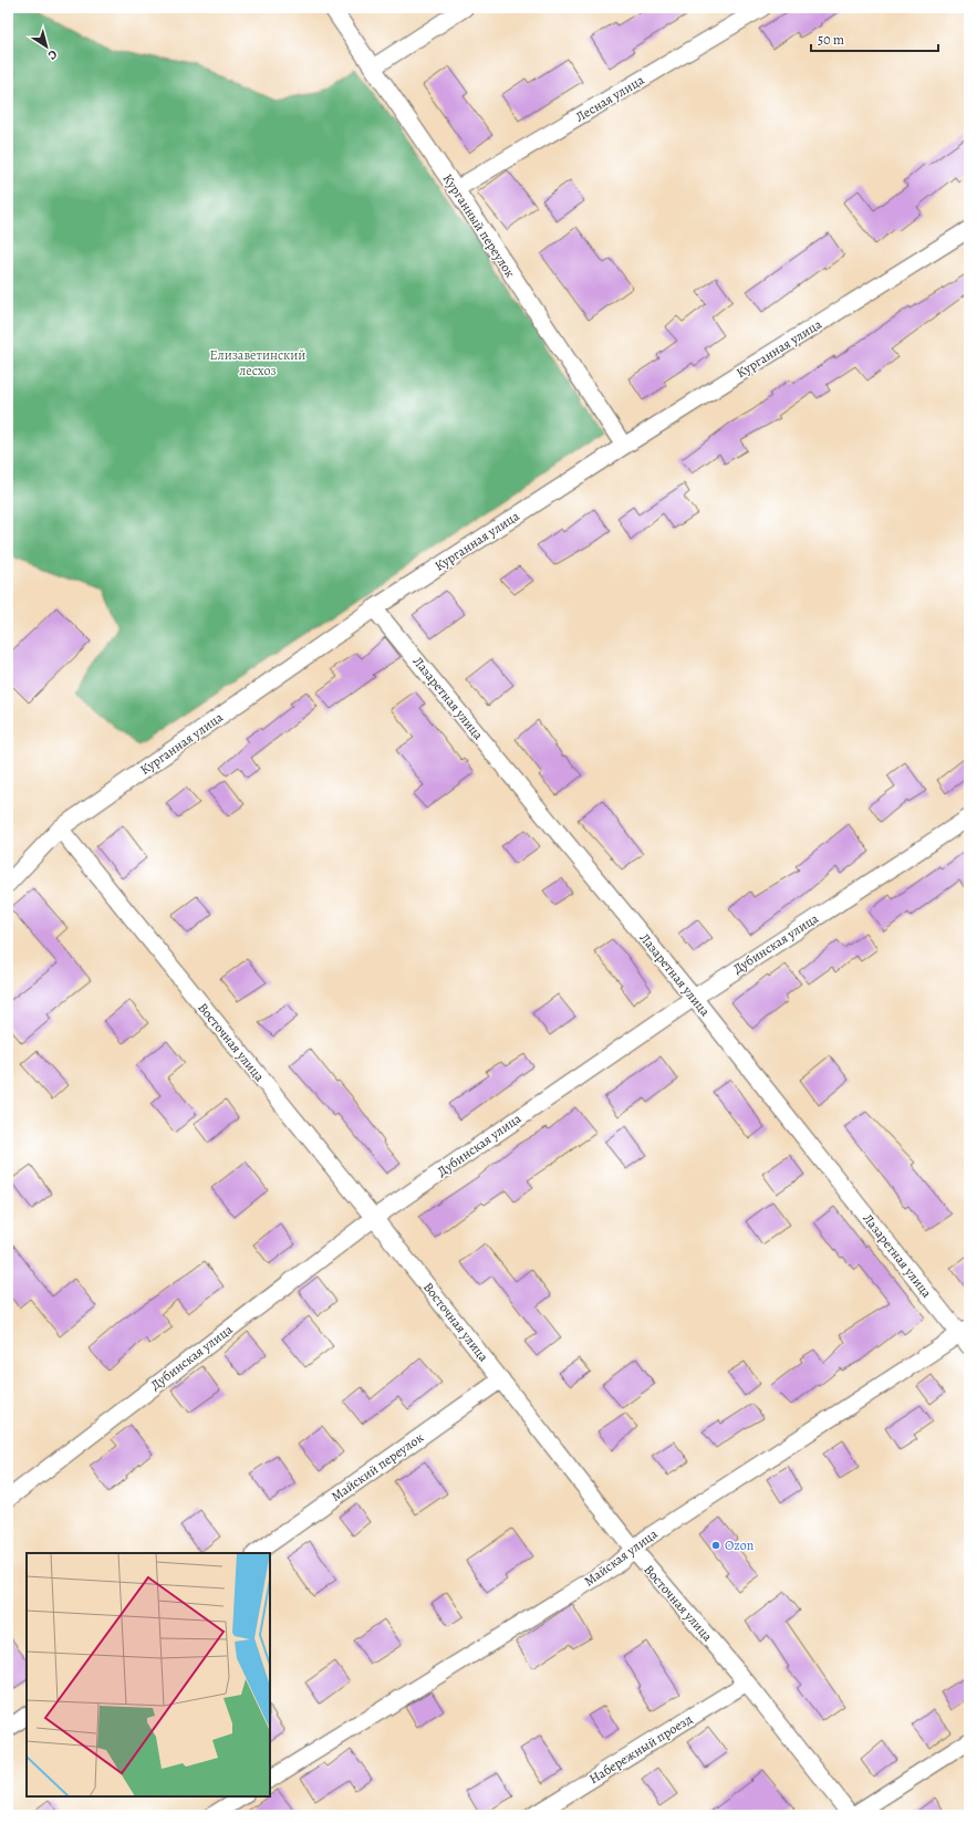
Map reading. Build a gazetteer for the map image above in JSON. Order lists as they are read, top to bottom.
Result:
{
  "streets": {
    "street": [
      "Лесная улица",
      "Курганный переулок",
      "Курганная улица",
      "Лазаретная улица",
      "Дубинская улица",
      "Восточная улица",
      "Майский переулок",
      "Майская улица",
      "Набережный проезд"
    ]
  },
  "crossings": [
    ["Лесная улица", "Курганный переулок"],
    ["Курганный переулок", "Курганная улица"],
    ["Курганная улица", "Лазаретная улица"],
    ["Курганная улица", "Восточная улица"],
    ["Лазаретная улица", "Дубинская улица"],
    ["Лазаретная улица", "Майская улица"],
    ["Дубинская улица", "Восточная улица"],
    ["Восточная улица", "Майский переулок"],
    ["Восточная улица", "Майская улица"],
    ["Восточная улица", "Набережный проезд"]
  ],
  "parks": ["Елизаветинский лесхоз"],
  "places": ["Ozon"],
  "scale_bar": "50 m",
  "north": "bottom right"
}
